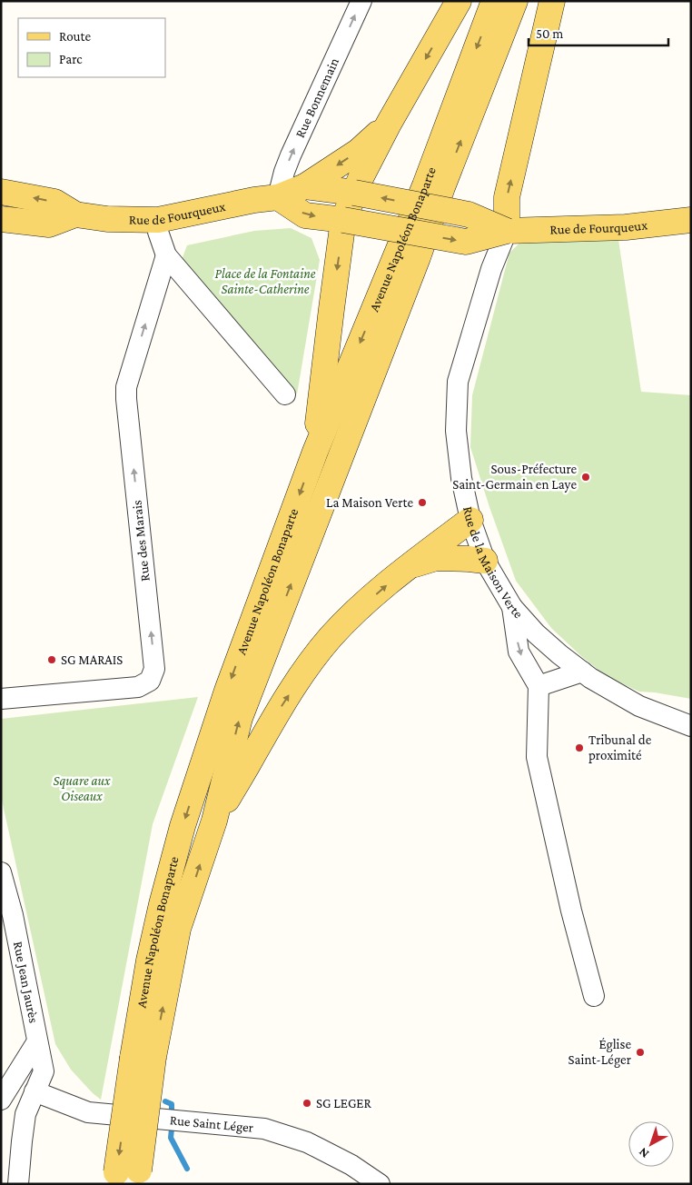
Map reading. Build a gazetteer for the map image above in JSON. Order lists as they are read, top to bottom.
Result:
{
  "streets": {
    "main road": ["Rue de Fourqueux", "Avenue Napoléon Bonaparte"],
    "street": [
      "Rue Bonnemain",
      "Rue des Marais",
      "Rue de la Maison Verte",
      "Rue Jean Jaurès",
      "Rue Saint Léger"
    ]
  },
  "crossings": [
    ["Rue Bonnemain", "Rue de Fourqueux"],
    ["Rue de Fourqueux", "Rue de la Maison Verte"],
    ["Rue Jean Jaurès", "Rue Saint Léger"]
  ],
  "one_way": ["Rue Bonnemain", "Rue des Marais"],
  "parks": ["Place de la Fontaine Sainte-Catherine", "Square aux Oiseaux"],
  "places": [
    "Sous-Préfecture Saint-Germain en Laye",
    "La Maison Verte",
    "SG MARAIS",
    "Tribunal de proximité",
    "Église Saint-Léger",
    "SG LEGER"
  ],
  "legend": ["Route", "Parc"],
  "scale_bar": "50 m",
  "north": "bottom left"
}
